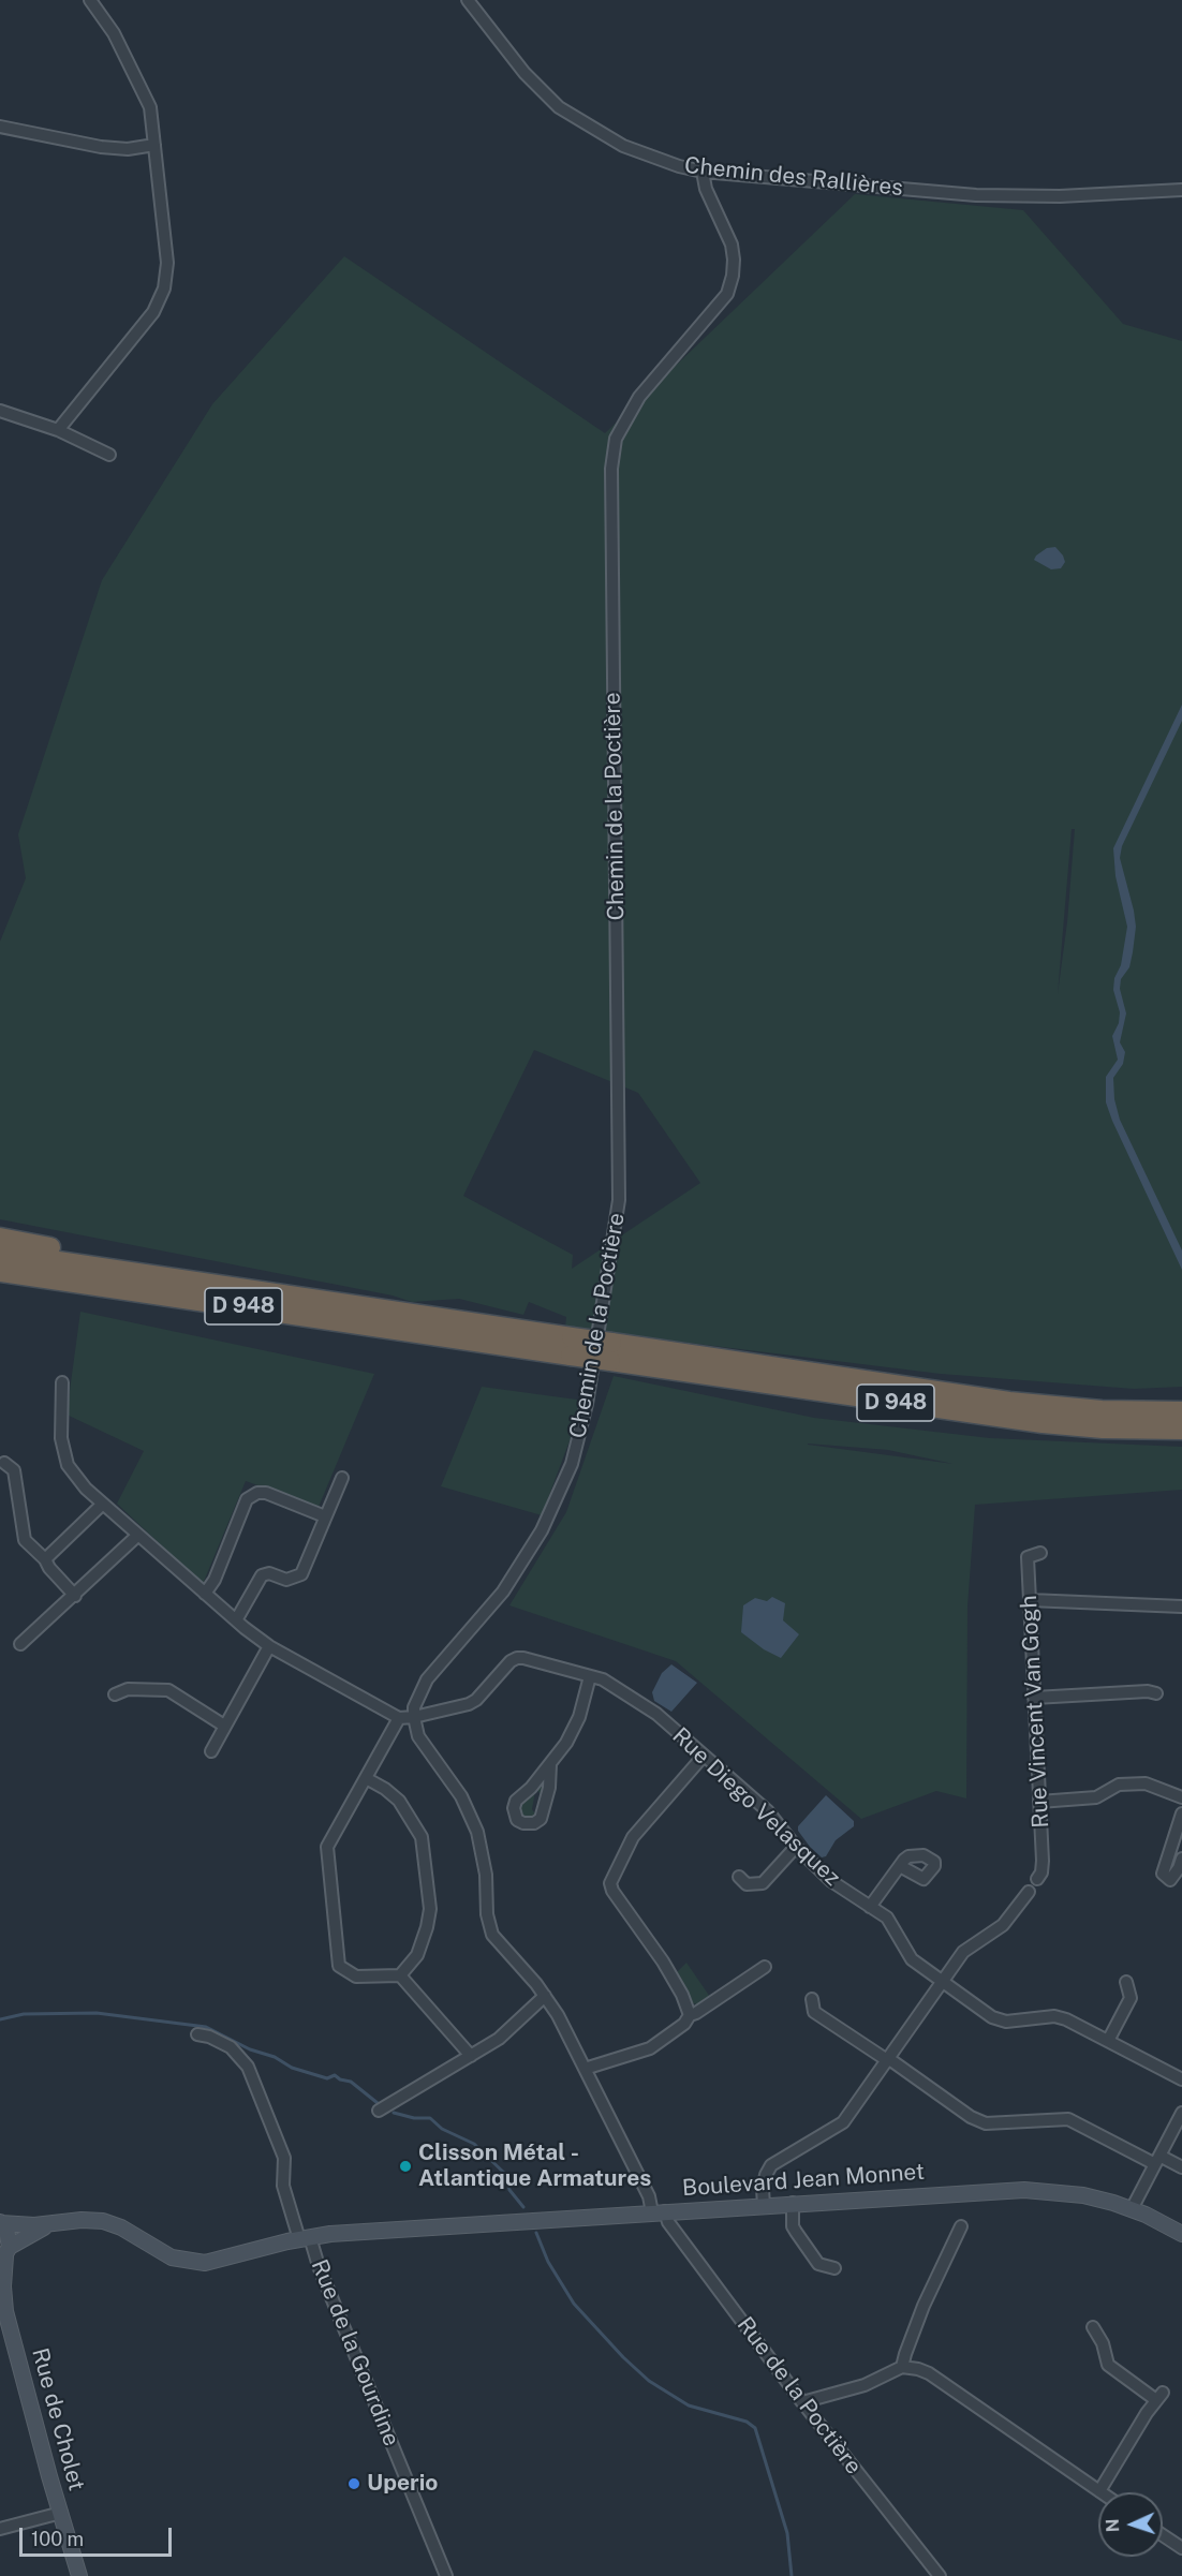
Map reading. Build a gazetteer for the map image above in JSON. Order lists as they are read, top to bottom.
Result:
{
  "streets": {
    "highway": ["D 948"],
    "main road": ["Boulevard Jean Monnet", "Rue de Cholet"],
    "street": [
      "Chemin des Rallières",
      "Chemin de la Poctière",
      "Rue Vincent Van Gogh",
      "Rue Diego Velasquez",
      "Rue de la Gourdine",
      "Rue de la Poctière"
    ]
  },
  "crossings": [
    ["Chemin des Rallières", "Chemin de la Poctière"],
    ["Chemin de la Poctière", "Rue Diego Velasquez"],
    ["Chemin de la Poctière", "Rue de la Poctière"],
    ["Rue Diego Velasquez", "Rue de la Poctière"],
    ["Boulevard Jean Monnet", "Rue de la Gourdine"],
    ["Boulevard Jean Monnet", "Rue de la Poctière"]
  ],
  "places": ["Clisson Métal - Atlantique Armatures", "Uperio"],
  "scale_bar": "100 m",
  "north": "left"
}
